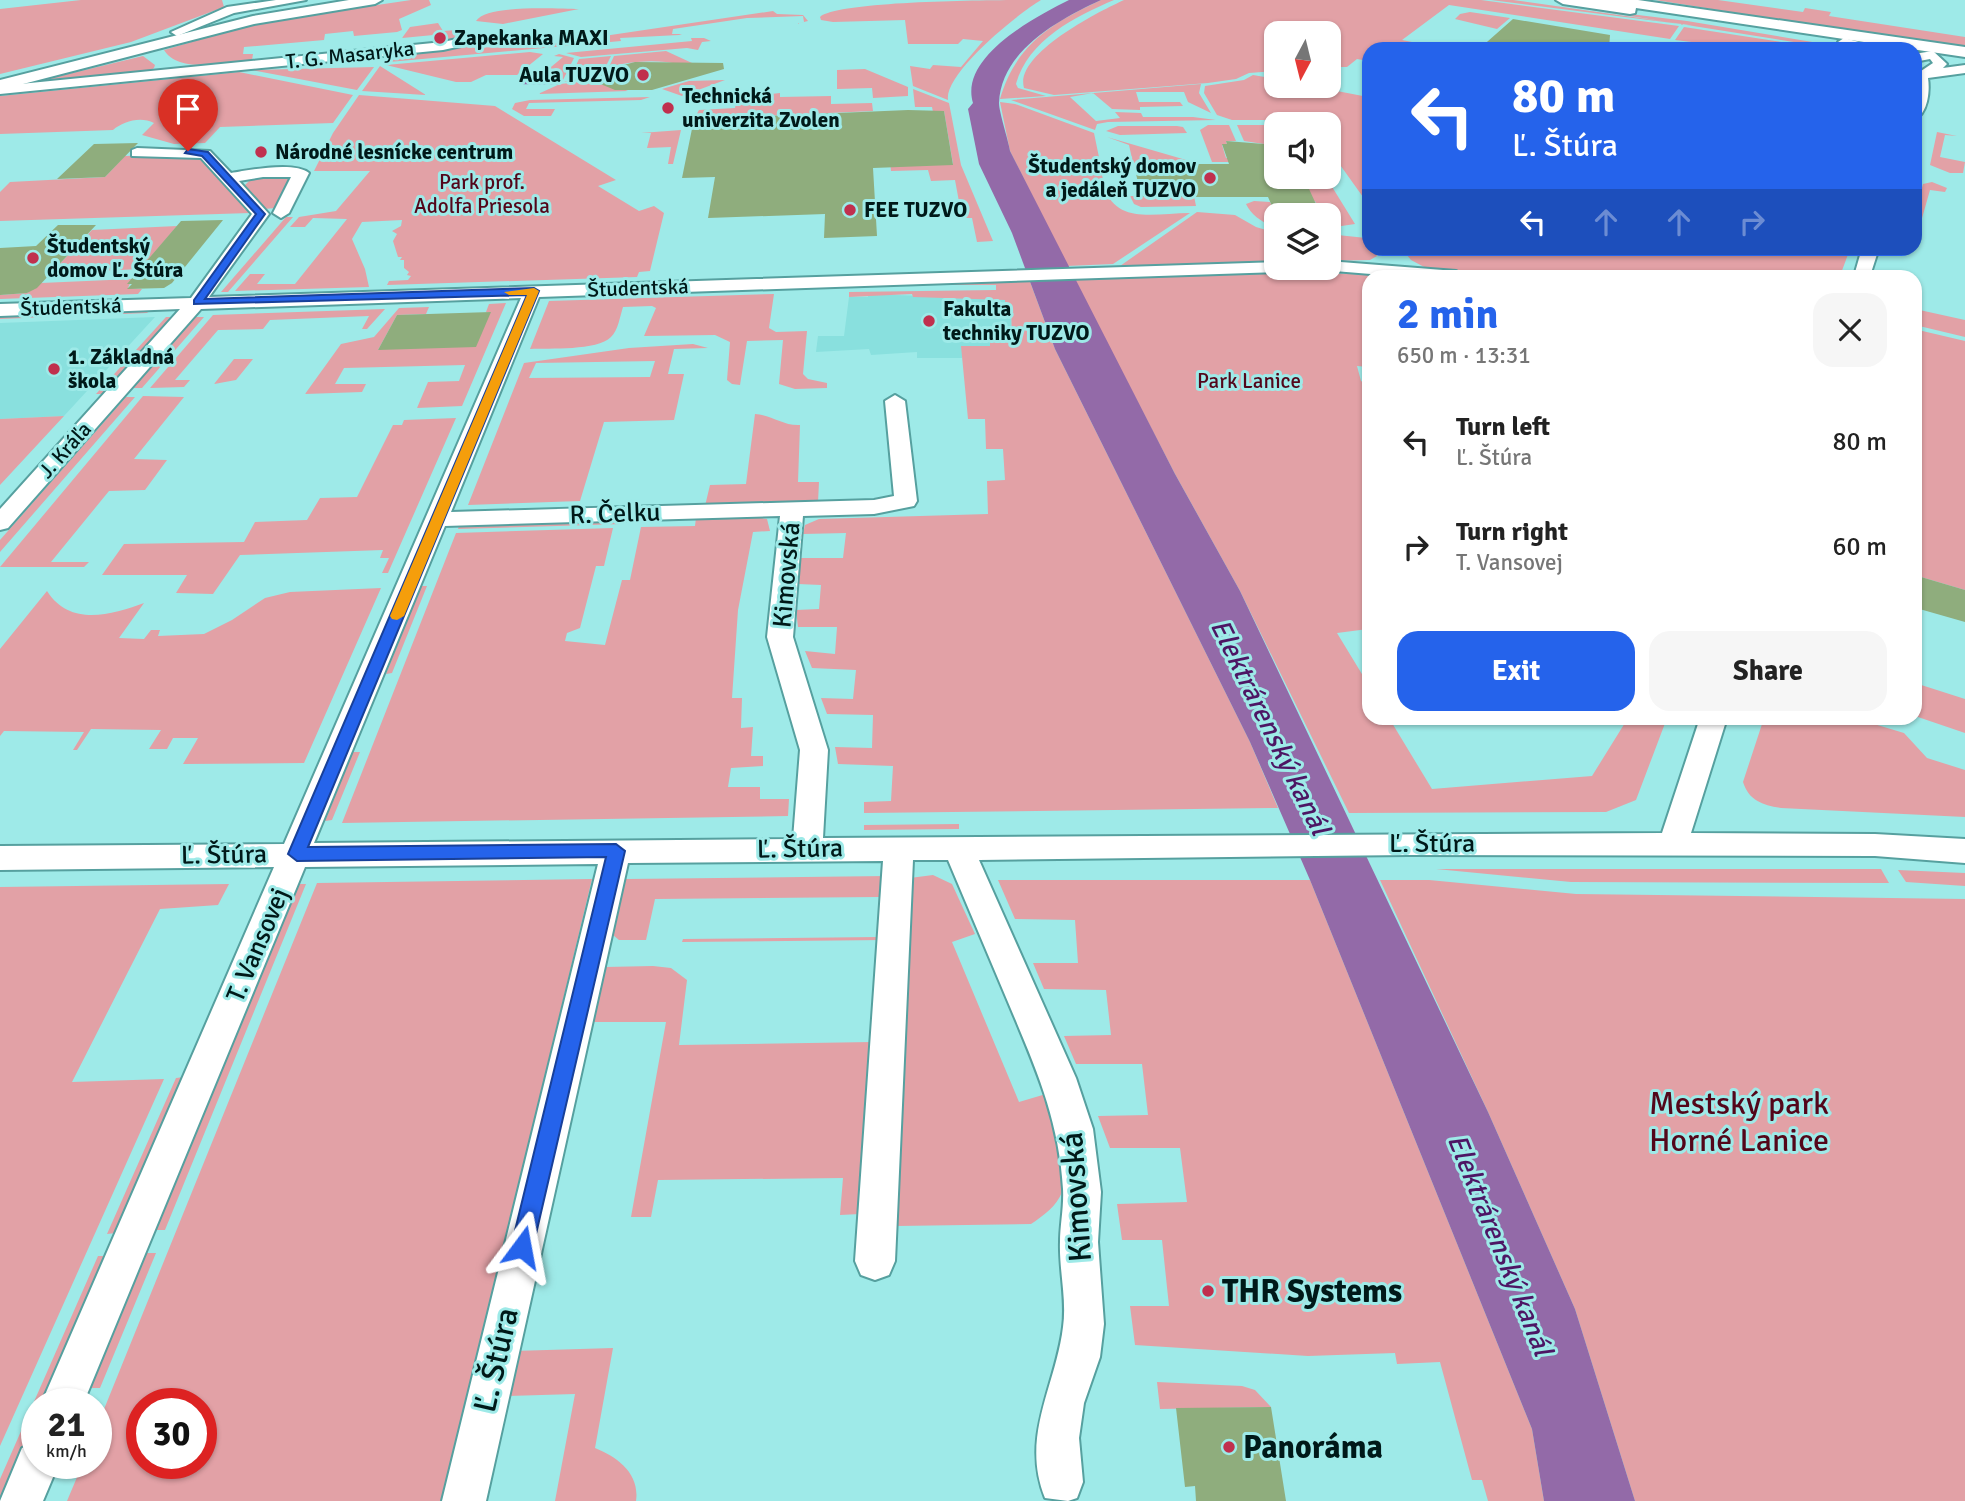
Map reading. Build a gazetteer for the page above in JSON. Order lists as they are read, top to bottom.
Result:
{
  "streets": {
    "street": [
      "T. G. Masaryka",
      "Študentská",
      "J. Kráľa",
      "R. Čelku",
      "Kimovská",
      "Ľ. Štúra",
      "T. Vansovej"
    ]
  },
  "crossings": [
    ["Študentská", "J. Kráľa"],
    ["Študentská", "T. Vansovej"],
    ["R. Čelku", "Kimovská"],
    ["R. Čelku", "T. Vansovej"],
    ["Kimovská", "Ľ. Štúra"],
    ["Ľ. Štúra", "T. Vansovej"]
  ],
  "water": ["Elektrárenský kanál"],
  "parks": ["Park prof. Adolfa Priesola", "Park Lanice", "Mestský park Horné Lanice"],
  "places": [
    "Zapekanka MAXI",
    "Aula TUZVO",
    "Technická univerzita Zvolen",
    "Národné lesnícke centrum",
    "Študentský domov a jedáleň TUZVO",
    "FEE TUZVO",
    "Študentský domov Ľ. Štúra",
    "Fakulta techniky TUZVO",
    "1. Základná škola",
    "THR Systems",
    "Panoráma"
  ],
  "north": "bottom",
  "page": {
    "turn": ["80 m", "Ľ. Štúra"],
    "heading": ["2 min", "650 m · 13:31"],
    "list": [
      {
        "name": "Turn left",
        "note": "Ľ. Štúra",
        "value": "80 m"
      },
      {
        "name": "Turn right",
        "note": "T. Vansovej",
        "value": "60 m"
      }
    ],
    "buttons": ["Exit", "Share"],
    "speed": "21 km/h",
    "limit": "30"
  }
}
